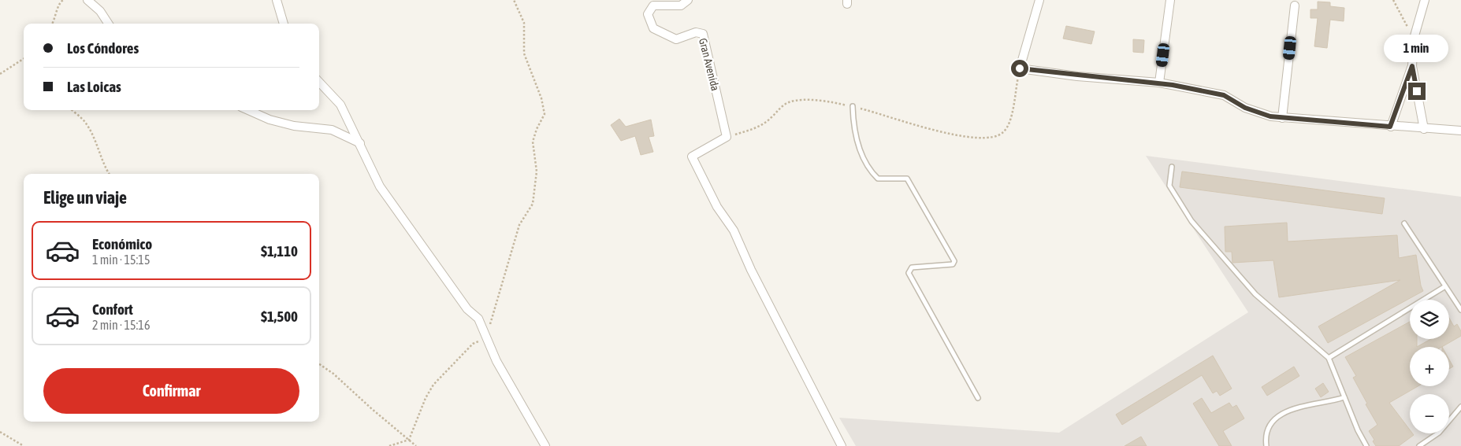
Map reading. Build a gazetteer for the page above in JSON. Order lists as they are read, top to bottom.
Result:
{
  "streets": {
    "street": ["Gran Avenida"]
  },
  "page": {
    "banner": ["Los Cóndores", "Las Loicas"],
    "bubble": "1 min",
    "heading": "Elige un viaje",
    "list": [
      {
        "name": "Económico",
        "note": "1 min · 15:15",
        "value": "$1,110"
      },
      {
        "name": "Confort",
        "note": "2 min · 15:16",
        "value": "$1,500"
      }
    ],
    "map_buttons": ["+", "−"],
    "buttons": "Confirmar"
  }
}
